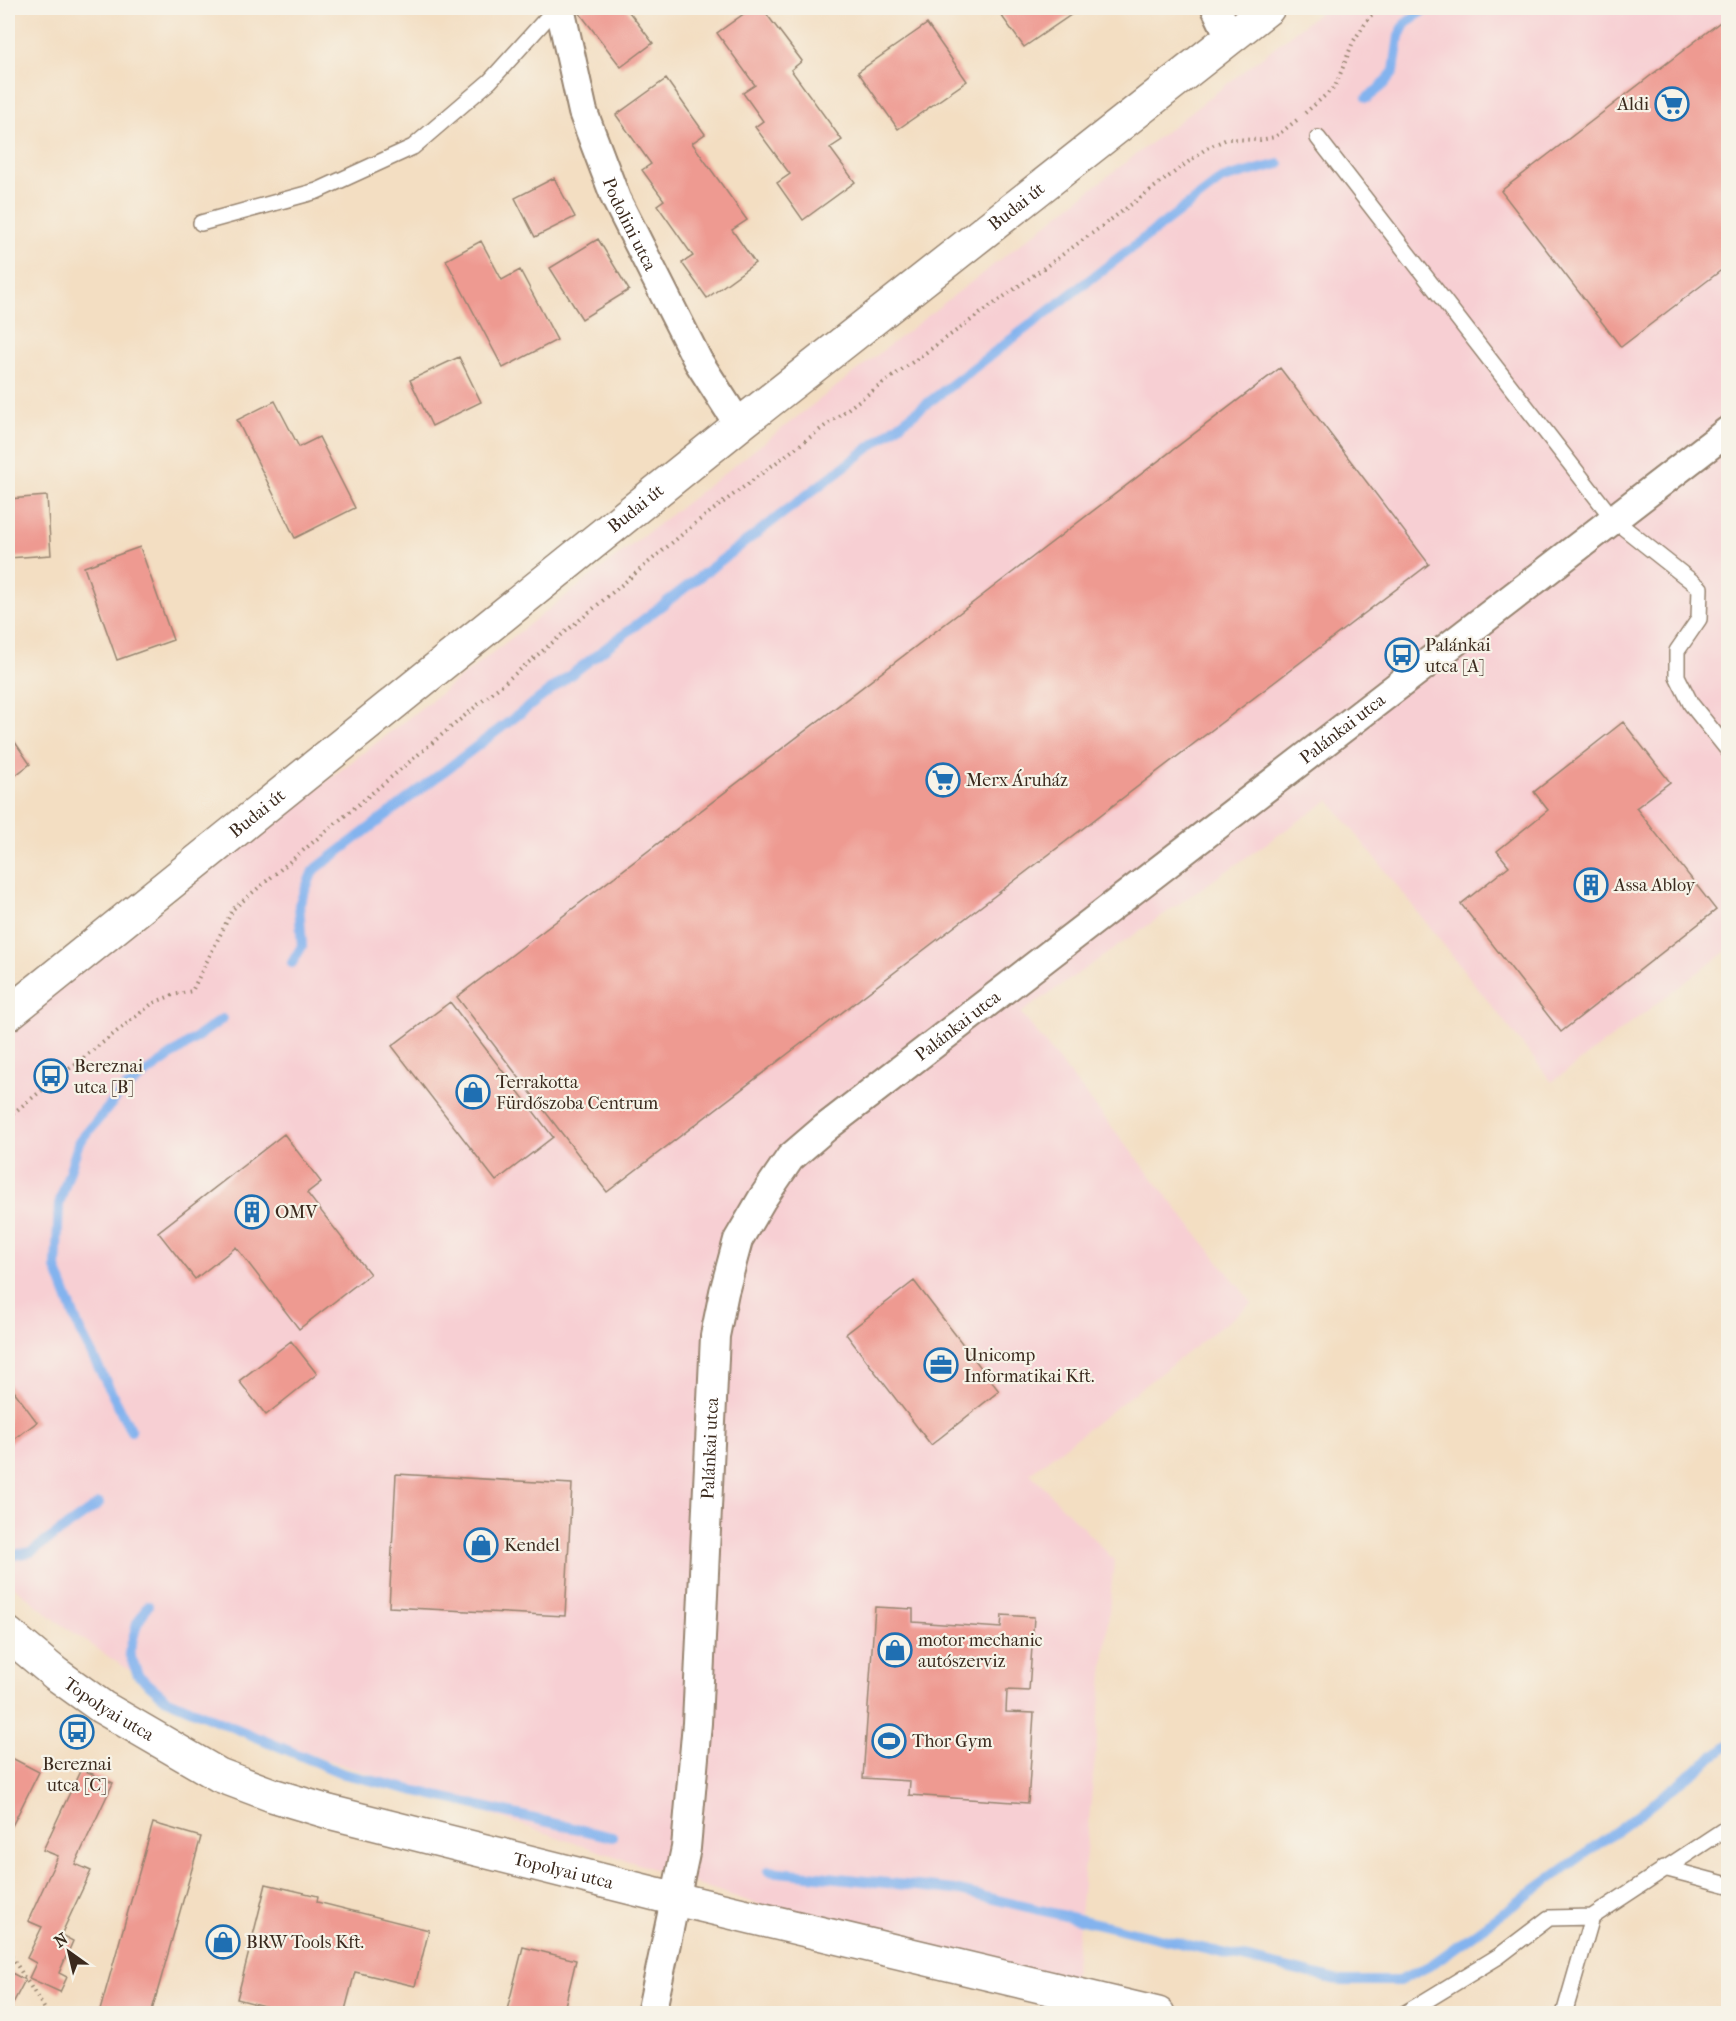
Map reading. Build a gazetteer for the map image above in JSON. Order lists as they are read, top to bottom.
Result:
{
  "streets": {
    "main road": ["Budai út", "Topolyai utca"],
    "street": ["Podolini utca", "Palánkai utca"]
  },
  "crossings": [
    ["Budai út", "Podolini utca"],
    ["Palánkai utca", "Topolyai utca"]
  ],
  "places": {
    "supermarket": ["Aldi", "Merx Áruház"],
    "bus stop": ["Palánkai utca [A]", "Bereznai utca [B]", "Bereznai utca [C]"],
    "building": ["Assa Abloy", "OMV"],
    "shop": [
      "Terrakotta Fürdőszoba Centrum",
      "Kendel",
      "motor mechanic autószerviz",
      "BRW Tools Kft."
    ],
    "office": ["Unicomp Informatikai Kft."],
    "sports": ["Thor Gym"]
  },
  "north": "top left"
}
